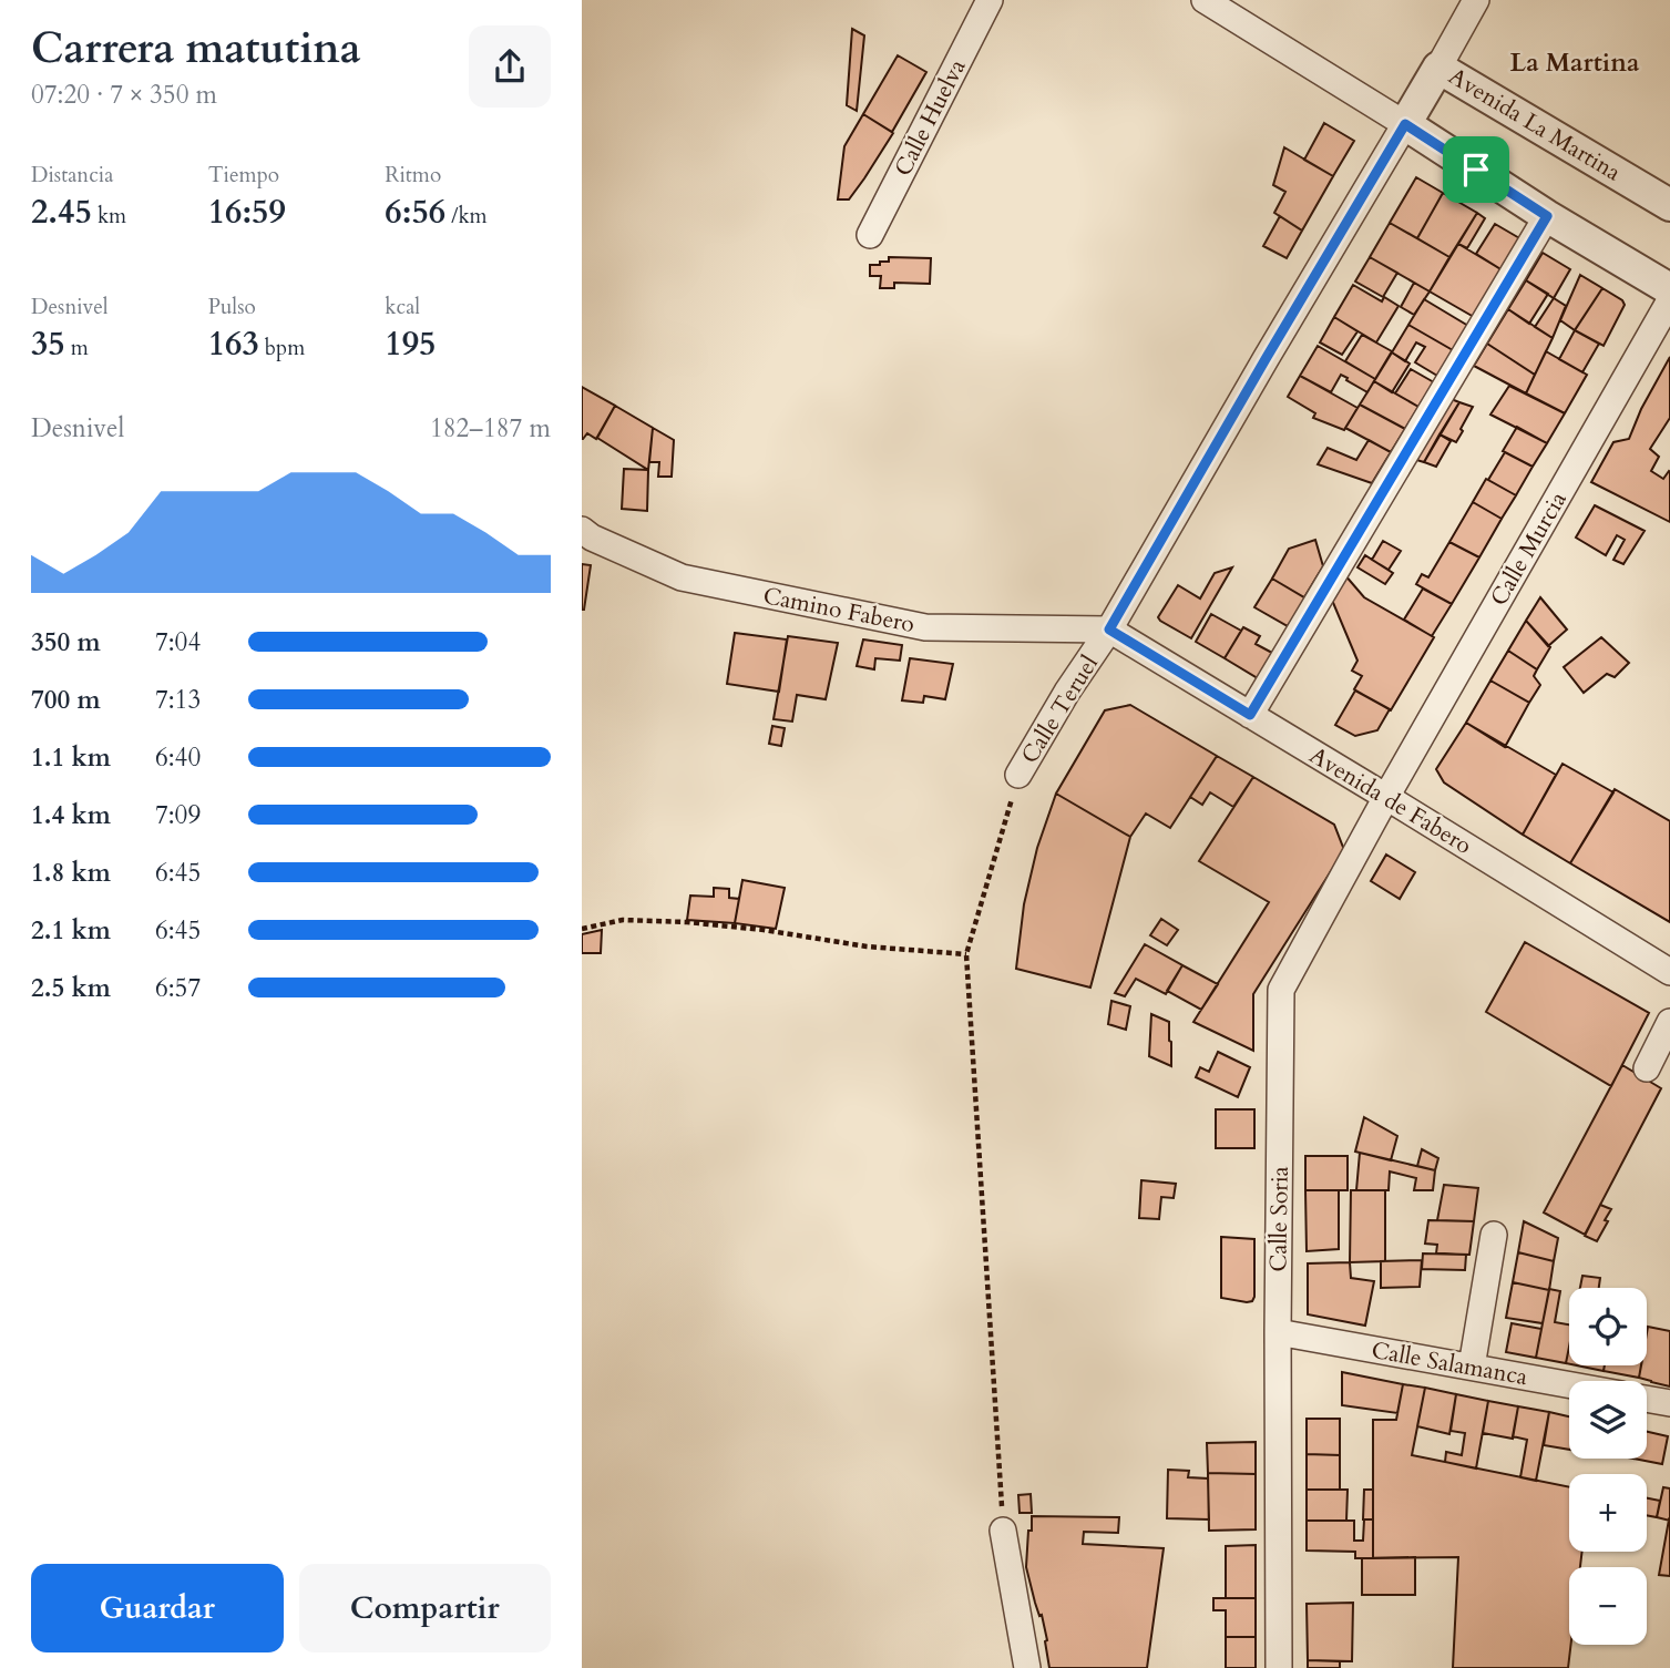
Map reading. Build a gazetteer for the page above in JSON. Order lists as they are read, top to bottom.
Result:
{
  "streets": {
    "street": [
      "Calle Huelva",
      "Avenida La Martina",
      "Calle Murcia",
      "Camino Fabero",
      "Calle Teruel",
      "Avenida de Fabero",
      "Calle Soria",
      "Calle Salamanca"
    ]
  },
  "crossings": [
    ["Avenida La Martina", "Calle Teruel"],
    ["Calle Murcia", "Avenida de Fabero"],
    ["Calle Murcia", "Calle Soria"],
    ["Camino Fabero", "Calle Teruel"],
    ["Camino Fabero", "Avenida de Fabero"],
    ["Calle Teruel", "Avenida de Fabero"],
    ["Avenida de Fabero", "Calle Soria"],
    ["Calle Soria", "Calle Salamanca"]
  ],
  "districts": ["La Martina"],
  "page": {
    "heading": ["Carrera matutina", "07:20 · 7 × 350 m"],
    "stats": [
      ["Distancia", "2.45 km"],
      ["Tiempo", "16:59"],
      ["Ritmo", "6:56 /km"],
      ["Desnivel", "35 m"],
      ["Pulso", "163 bpm"],
      ["kcal", "195"]
    ],
    "chart": ["Desnivel", "182–187 m"],
    "list": [
      {
        "name": "350 m",
        "note": "7:04"
      },
      {
        "name": "700 m",
        "note": "7:13"
      },
      {
        "name": "1.1 km",
        "note": "6:40"
      },
      {
        "name": "1.4 km",
        "note": "7:09"
      },
      {
        "name": "1.8 km",
        "note": "6:45"
      },
      {
        "name": "2.1 km",
        "note": "6:45"
      },
      {
        "name": "2.5 km",
        "note": "6:57"
      }
    ],
    "map_buttons": ["+", "−"],
    "buttons": ["Guardar", "Compartir"]
  }
}
